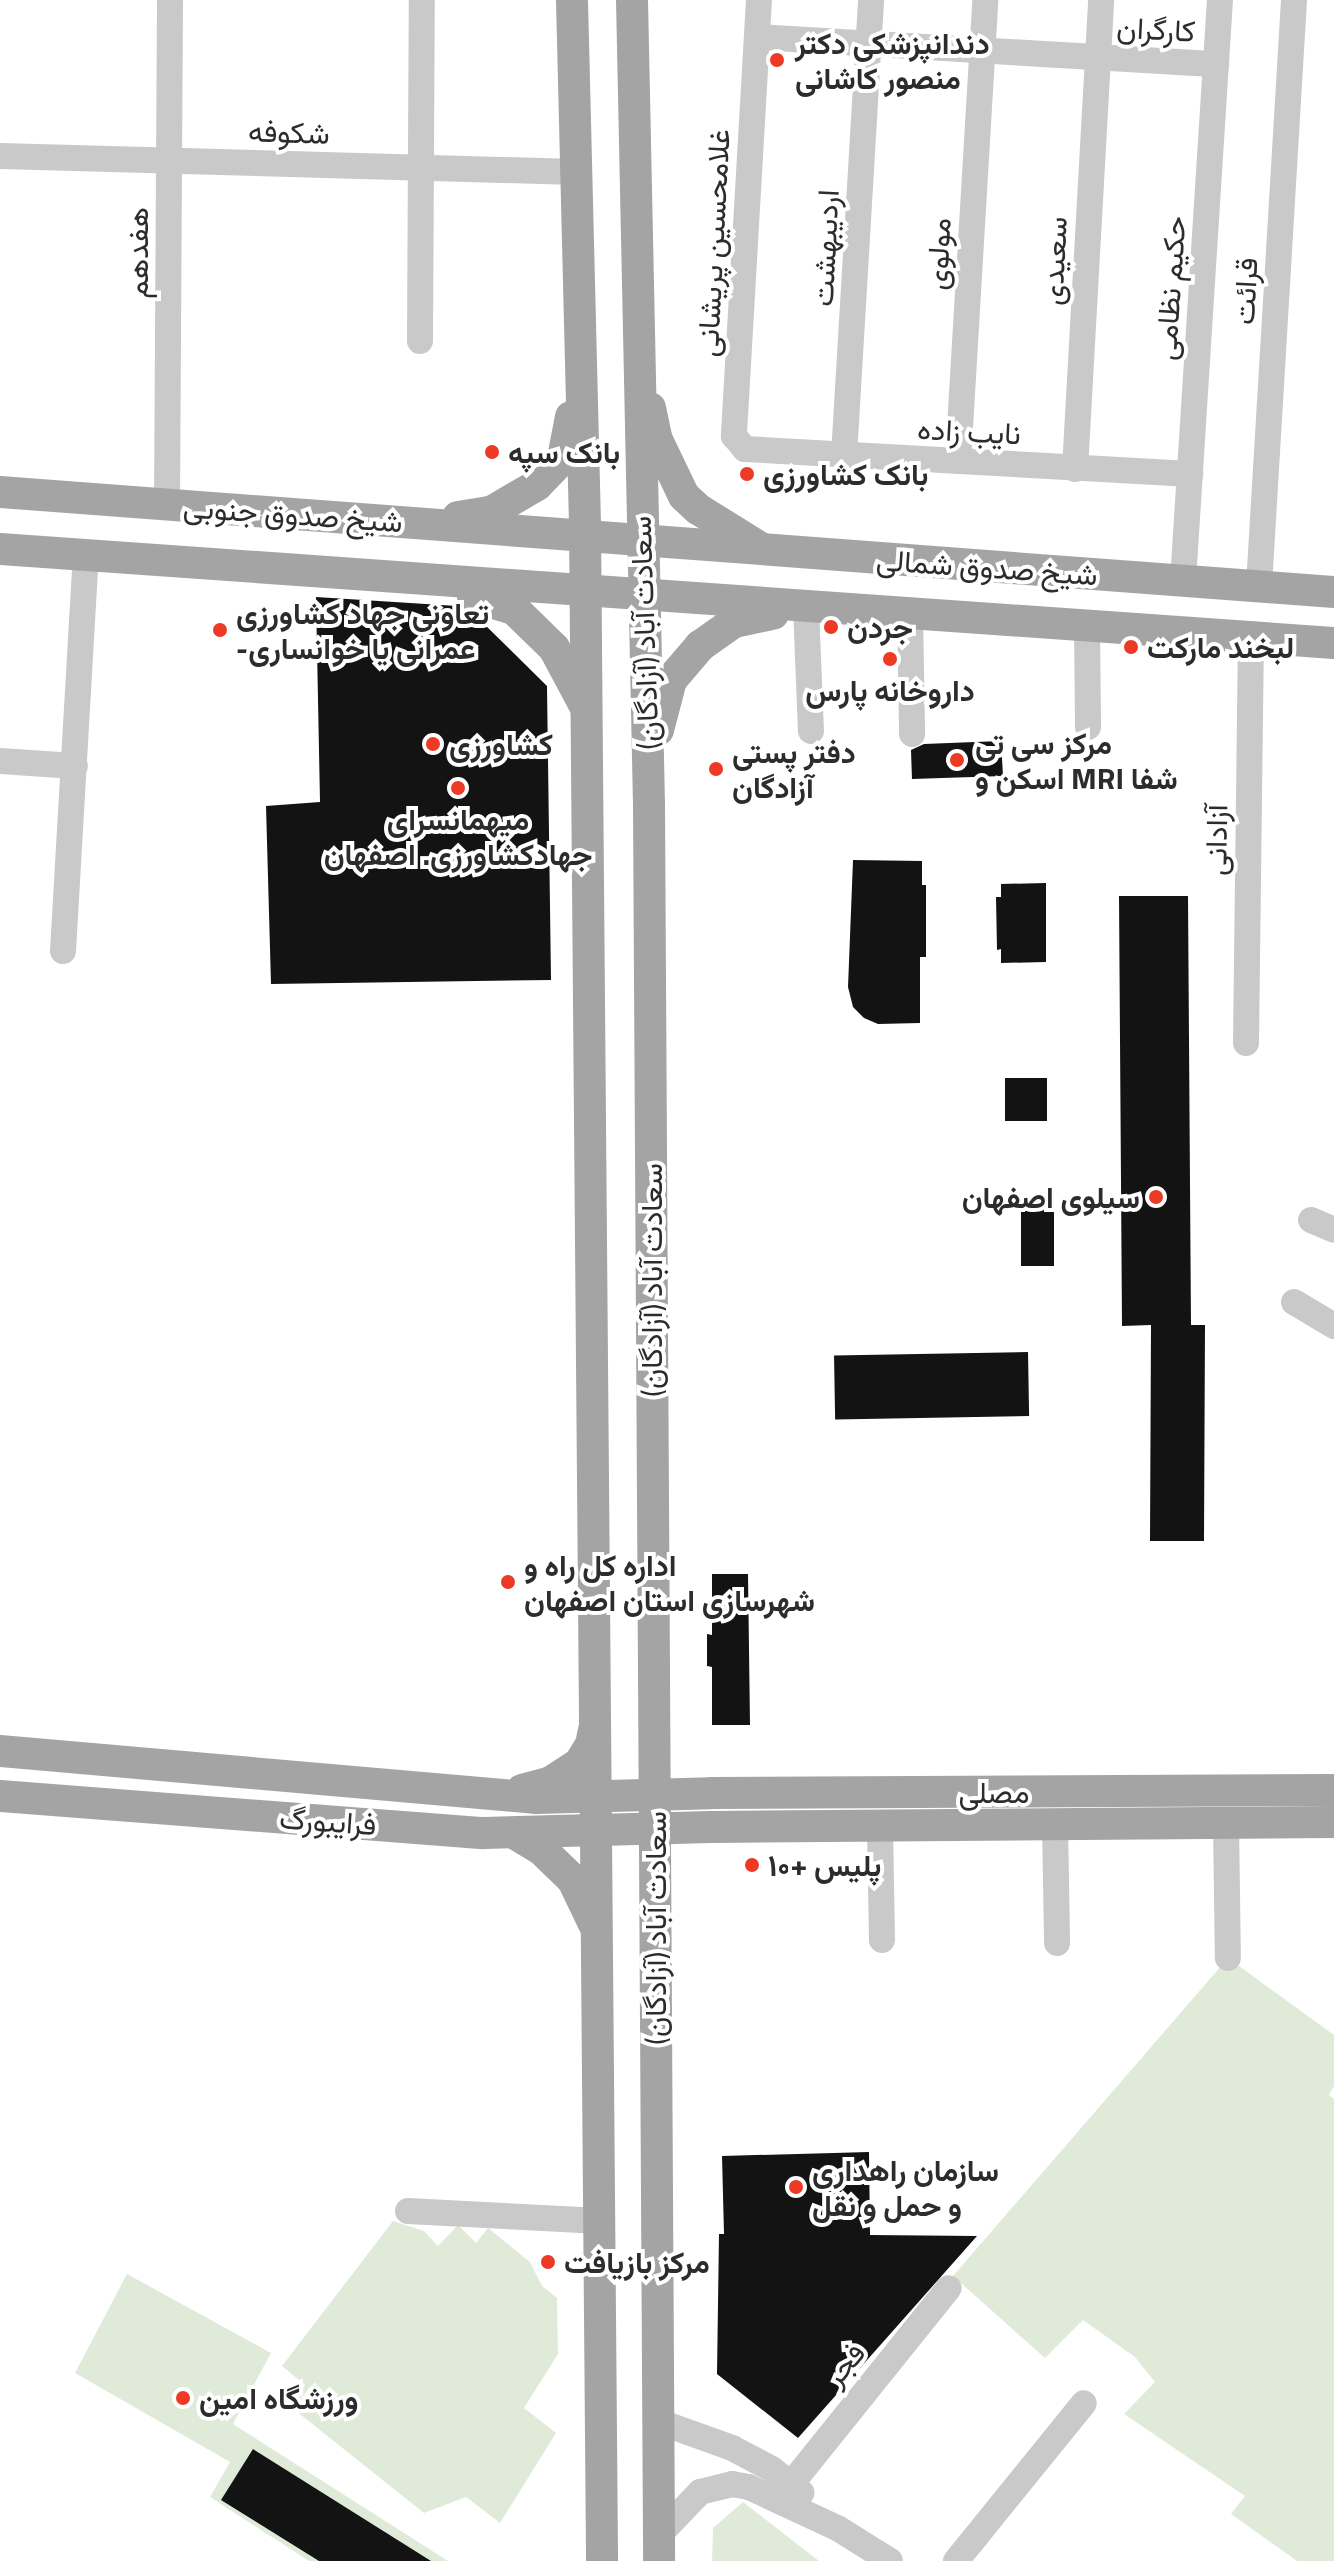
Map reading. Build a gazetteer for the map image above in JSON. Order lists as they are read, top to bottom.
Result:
{
  "streets": {
    "main road": [
      "شیخ صدوق جنوبی",
      "شیخ صدوق شمالی",
      "سعادت آباد (آزادگان)",
      "مصلی",
      "فرایبورگ"
    ],
    "street": [
      "کارگران",
      "شکوفه",
      "غلامحسین پریشانی",
      "اردیبهشت",
      "هفدهم",
      "مولوی",
      "سعیدی",
      "حکیم نظامی",
      "قرائت",
      "نایب زاده",
      "آزادانی",
      "فجر"
    ]
  },
  "crossings": [
    ["کارگران", "غلامحسین پریشانی"],
    ["کارگران", "اردیبهشت"],
    ["کارگران", "مولوی"],
    ["کارگران", "سعیدی"],
    ["کارگران", "حکیم نظامی"],
    ["شکوفه", "هفدهم"],
    ["شکوفه", "سعادت آباد (آزادگان)"],
    ["غلامحسین پریشانی", "نایب زاده"],
    ["اردیبهشت", "نایب زاده"],
    ["هفدهم", "شیخ صدوق جنوبی"],
    ["مولوی", "نایب زاده"],
    ["سعیدی", "نایب زاده"],
    ["حکیم نظامی", "نایب زاده"],
    ["حکیم نظامی", "شیخ صدوق شمالی"],
    ["قرائت", "شیخ صدوق شمالی"],
    ["شیخ صدوق جنوبی", "شیخ صدوق شمالی"],
    ["شیخ صدوق جنوبی", "سعادت آباد (آزادگان)"],
    ["شیخ صدوق شمالی", "سعادت آباد (آزادگان)"],
    ["شیخ صدوق شمالی", "آزادانی"],
    ["سعادت آباد (آزادگان)", "مصلی"],
    ["سعادت آباد (آزادگان)", "فرایبورگ"],
    ["مصلی", "فرایبورگ"]
  ],
  "places": [
    "دندانپزشکی دکتر منصور کاشانی",
    "بانک سپه",
    "بانک کشاورزی",
    "جردن",
    "تعاونی جهاد کشاورزی -عمرانی یا خوانساری",
    "لبخند مارکت",
    "داروخانه پارس",
    "کشاورزی",
    "مرکز سی تی اسکن و MRI شفا",
    "دفتر پستی آزادگان",
    "میهمانسرای جهادکشاورزی. اصفهان",
    "سیلوی اصفهان",
    "اداره کل راه و شهرسازی استان اصفهان",
    "پلیس +۱۰",
    "سازمان راهداری و حمل و نقل",
    "مرکز بازیافت",
    "ورزشگاه امین"
  ]
}
